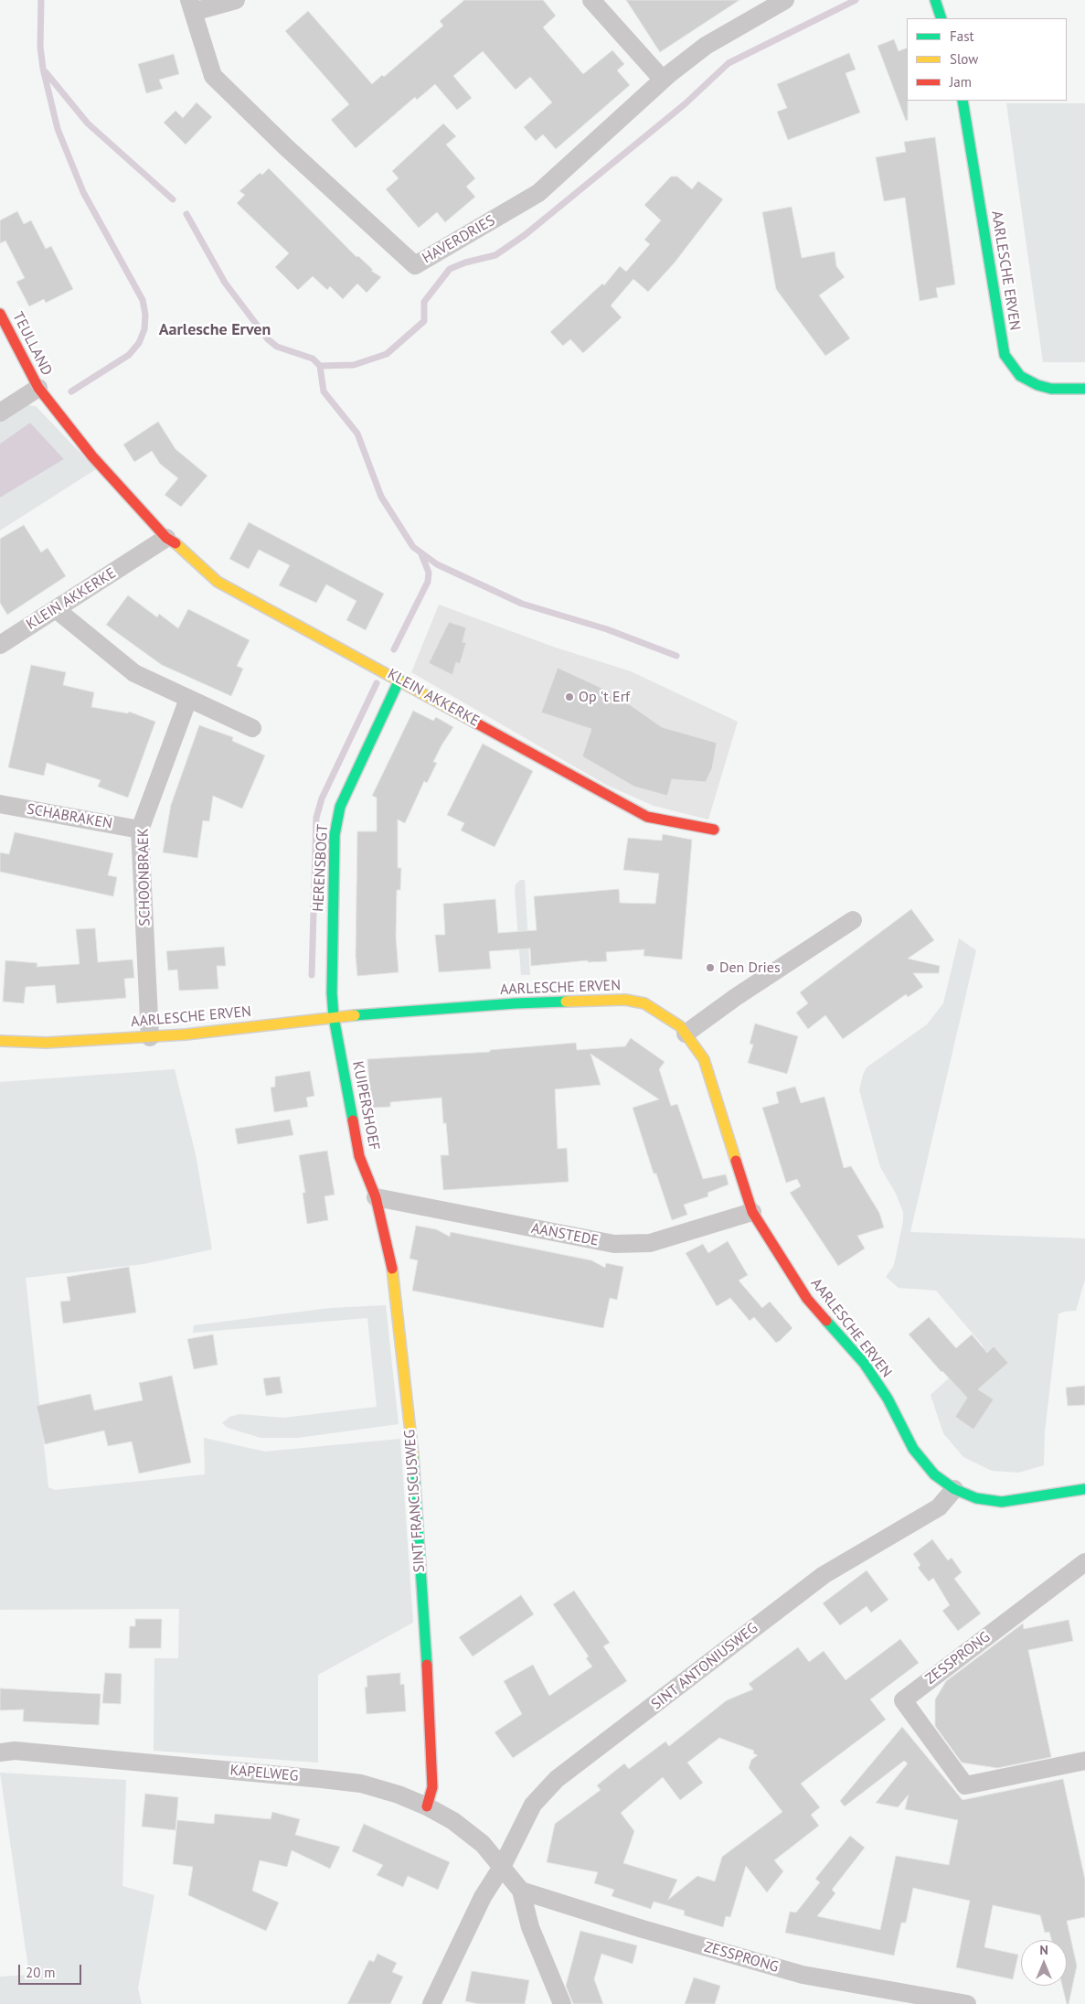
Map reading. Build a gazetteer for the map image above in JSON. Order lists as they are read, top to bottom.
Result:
{
  "streets": {
    "street": [
      "HAVERDRIES",
      "AARLESCHE ERVEN",
      "TEULLAND",
      "KLEIN AKKERKE",
      "SCHABRAKEN",
      "HERENSBOGT",
      "SCHOONBRAEK",
      "KUIPERSHOEF",
      "AANSTEDE",
      "SINT FRANCISCUSWEG",
      "ZESSPRONG",
      "SINT ANTONIUSWEG",
      "KAPELWEG"
    ]
  },
  "crossings": [
    ["AARLESCHE ERVEN", "HERENSBOGT"],
    ["AARLESCHE ERVEN", "SCHOONBRAEK"],
    ["AARLESCHE ERVEN", "KUIPERSHOEF"],
    ["AARLESCHE ERVEN", "AANSTEDE"],
    ["AARLESCHE ERVEN", "SINT ANTONIUSWEG"],
    ["TEULLAND", "KLEIN AKKERKE"],
    ["KLEIN AKKERKE", "HERENSBOGT"],
    ["SCHABRAKEN", "SCHOONBRAEK"],
    ["HERENSBOGT", "KUIPERSHOEF"],
    ["KUIPERSHOEF", "AANSTEDE"],
    ["KUIPERSHOEF", "SINT FRANCISCUSWEG"],
    ["AANSTEDE", "SINT FRANCISCUSWEG"],
    ["SINT FRANCISCUSWEG", "KAPELWEG"],
    ["SINT ANTONIUSWEG", "KAPELWEG"]
  ],
  "districts": ["Aarlesche Erven"],
  "places": ["Op 't Erf", "Den Dries"],
  "legend": ["Fast", "Slow", "Jam"],
  "scale_bar": "20 m",
  "north": "top"
}
